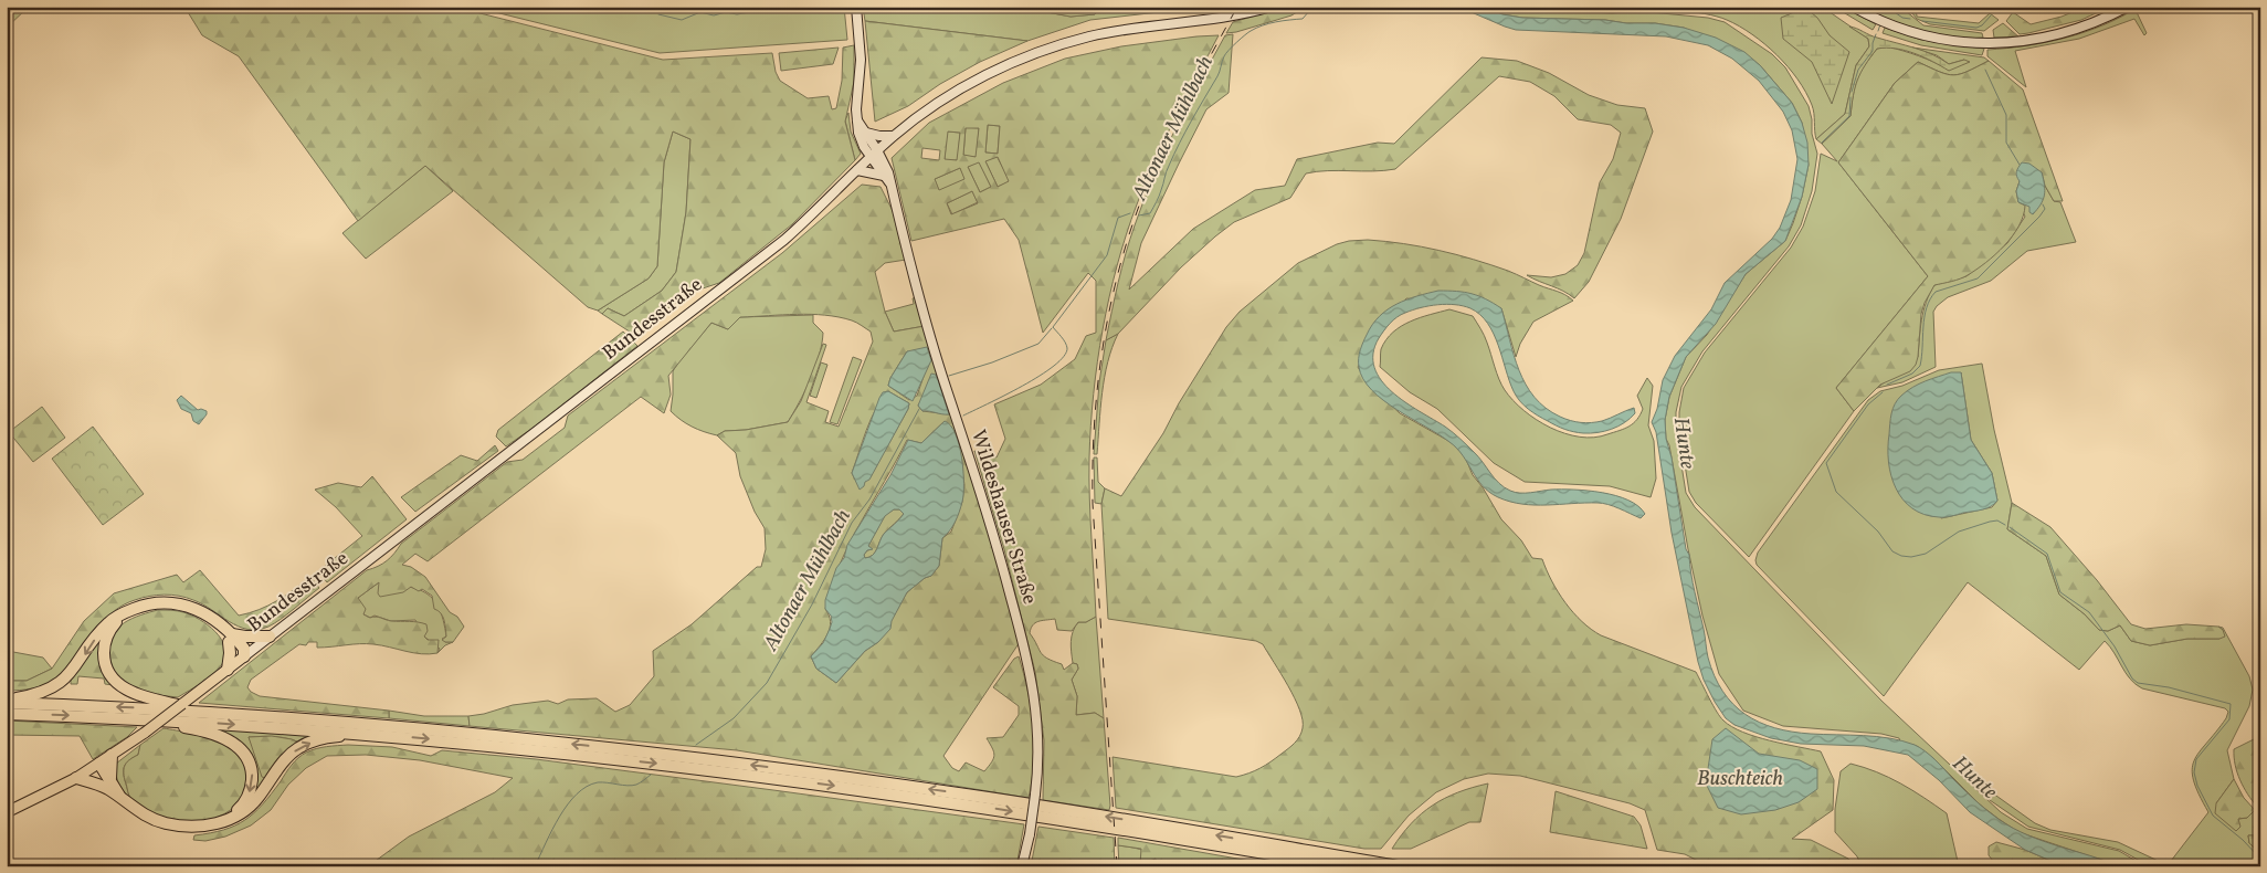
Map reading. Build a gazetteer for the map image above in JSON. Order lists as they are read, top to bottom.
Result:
{
  "streets": {
    "main road": ["Bundesstraße", "Wildeshauser Straße"]
  },
  "crossings": [
    ["Bundesstraße", "Wildeshauser Straße"]
  ],
  "water": ["Altonaer Mühlbach", "Hunte", "Buschteich"]
}
